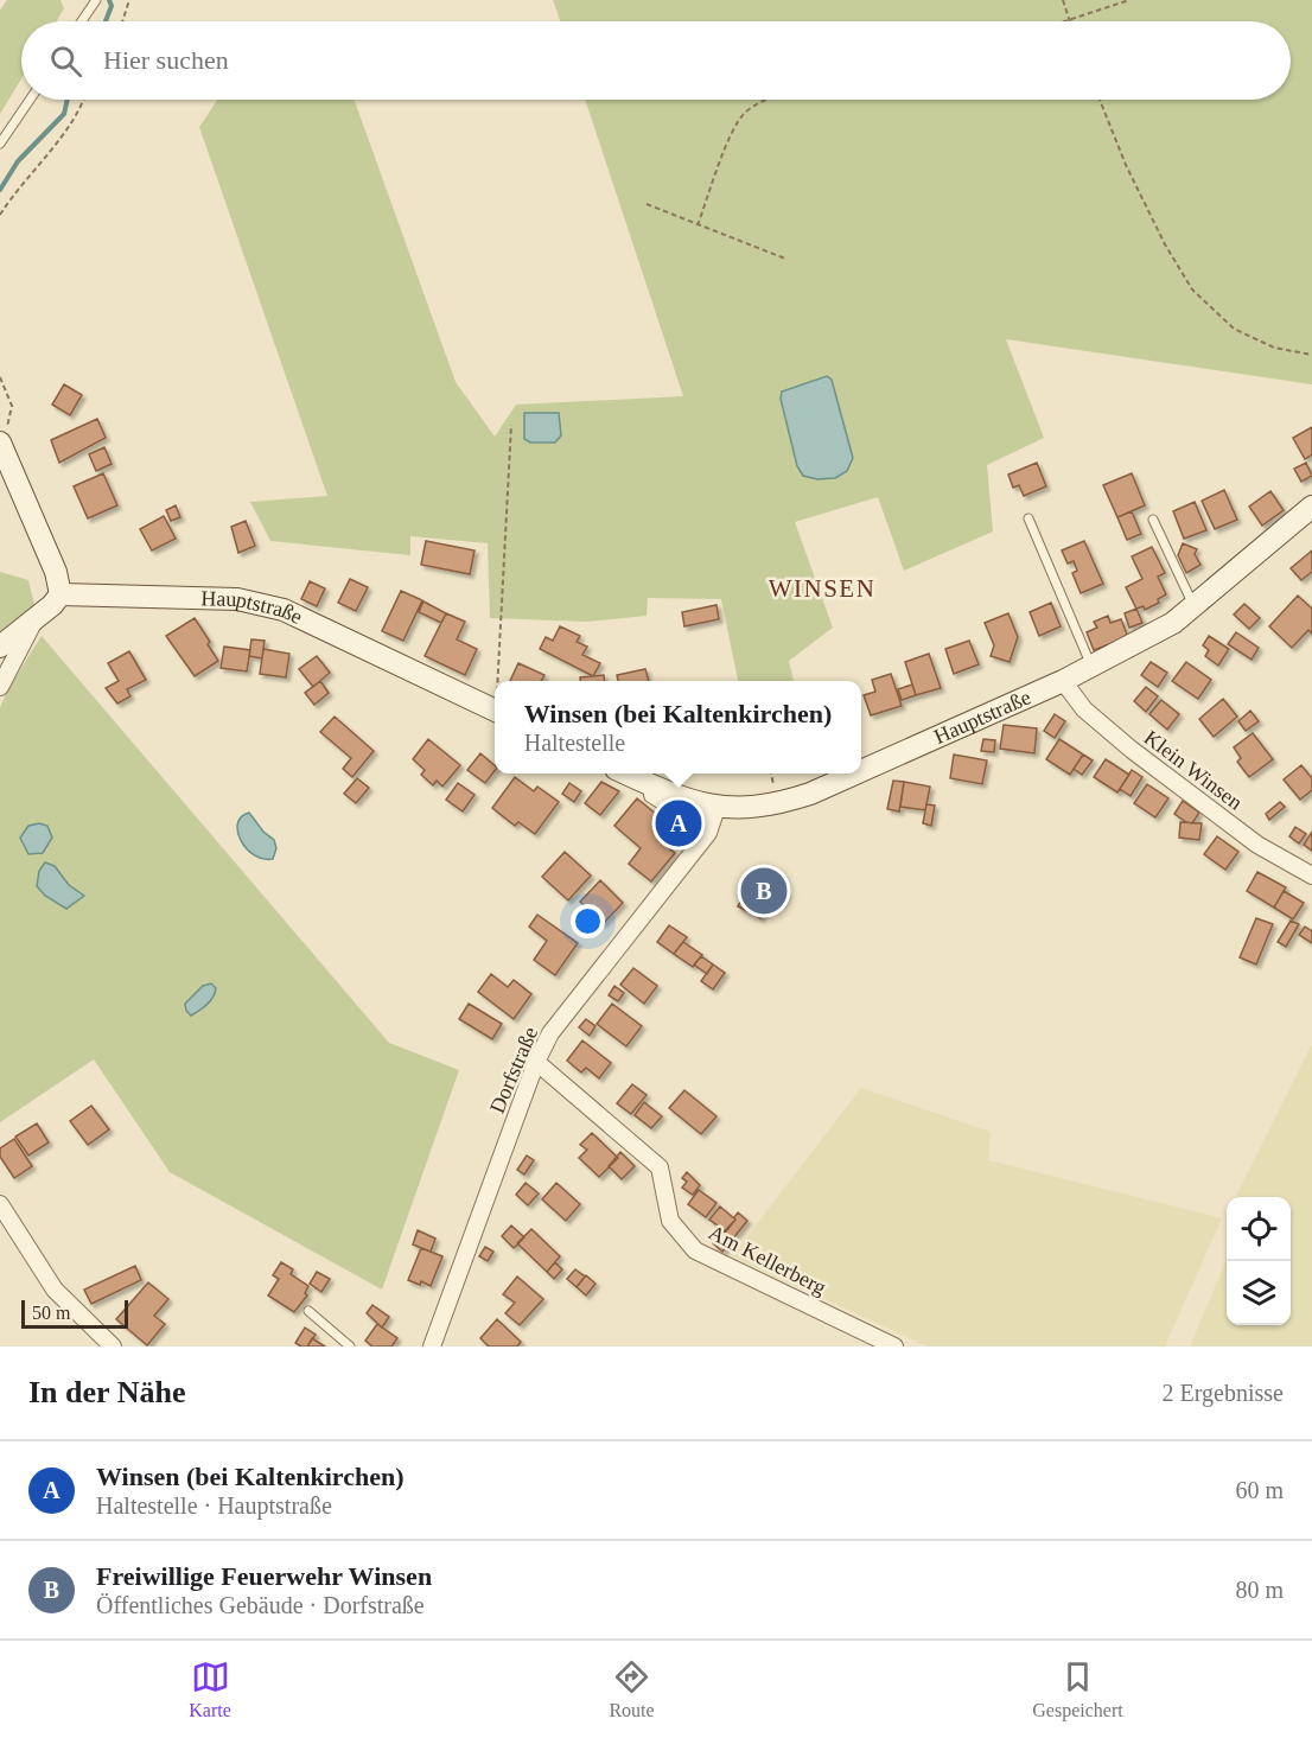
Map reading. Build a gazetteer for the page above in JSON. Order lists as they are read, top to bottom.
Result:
{
  "streets": {
    "street": [
      "Hauptstraße",
      "Klein Winsen",
      "Dorfstraße",
      "Am Kellerberg"
    ]
  },
  "crossings": [
    ["Hauptstraße", "Klein Winsen"],
    ["Hauptstraße", "Dorfstraße"],
    ["Dorfstraße", "Am Kellerberg"]
  ],
  "districts": ["WINSEN"],
  "scale_bar": "50 m",
  "page": {
    "search": "Hier suchen",
    "popup": ["Winsen (bei Kaltenkirchen)", "Haltestelle"],
    "pins": ["A", "B"],
    "scale": "50 m",
    "heading": ["In der Nähe", "2 Ergebnisse"],
    "list": [
      {
        "mark": "A",
        "name": "Winsen (bei Kaltenkirchen)",
        "note": "Haltestelle · Hauptstraße",
        "value": "60 m"
      },
      {
        "mark": "B",
        "name": "Freiwillige Feuerwehr Winsen",
        "note": "Öffentliches Gebäude · Dorfstraße",
        "value": "80 m"
      }
    ],
    "nav": ["Karte", "Route", "Gespeichert"]
  }
}
